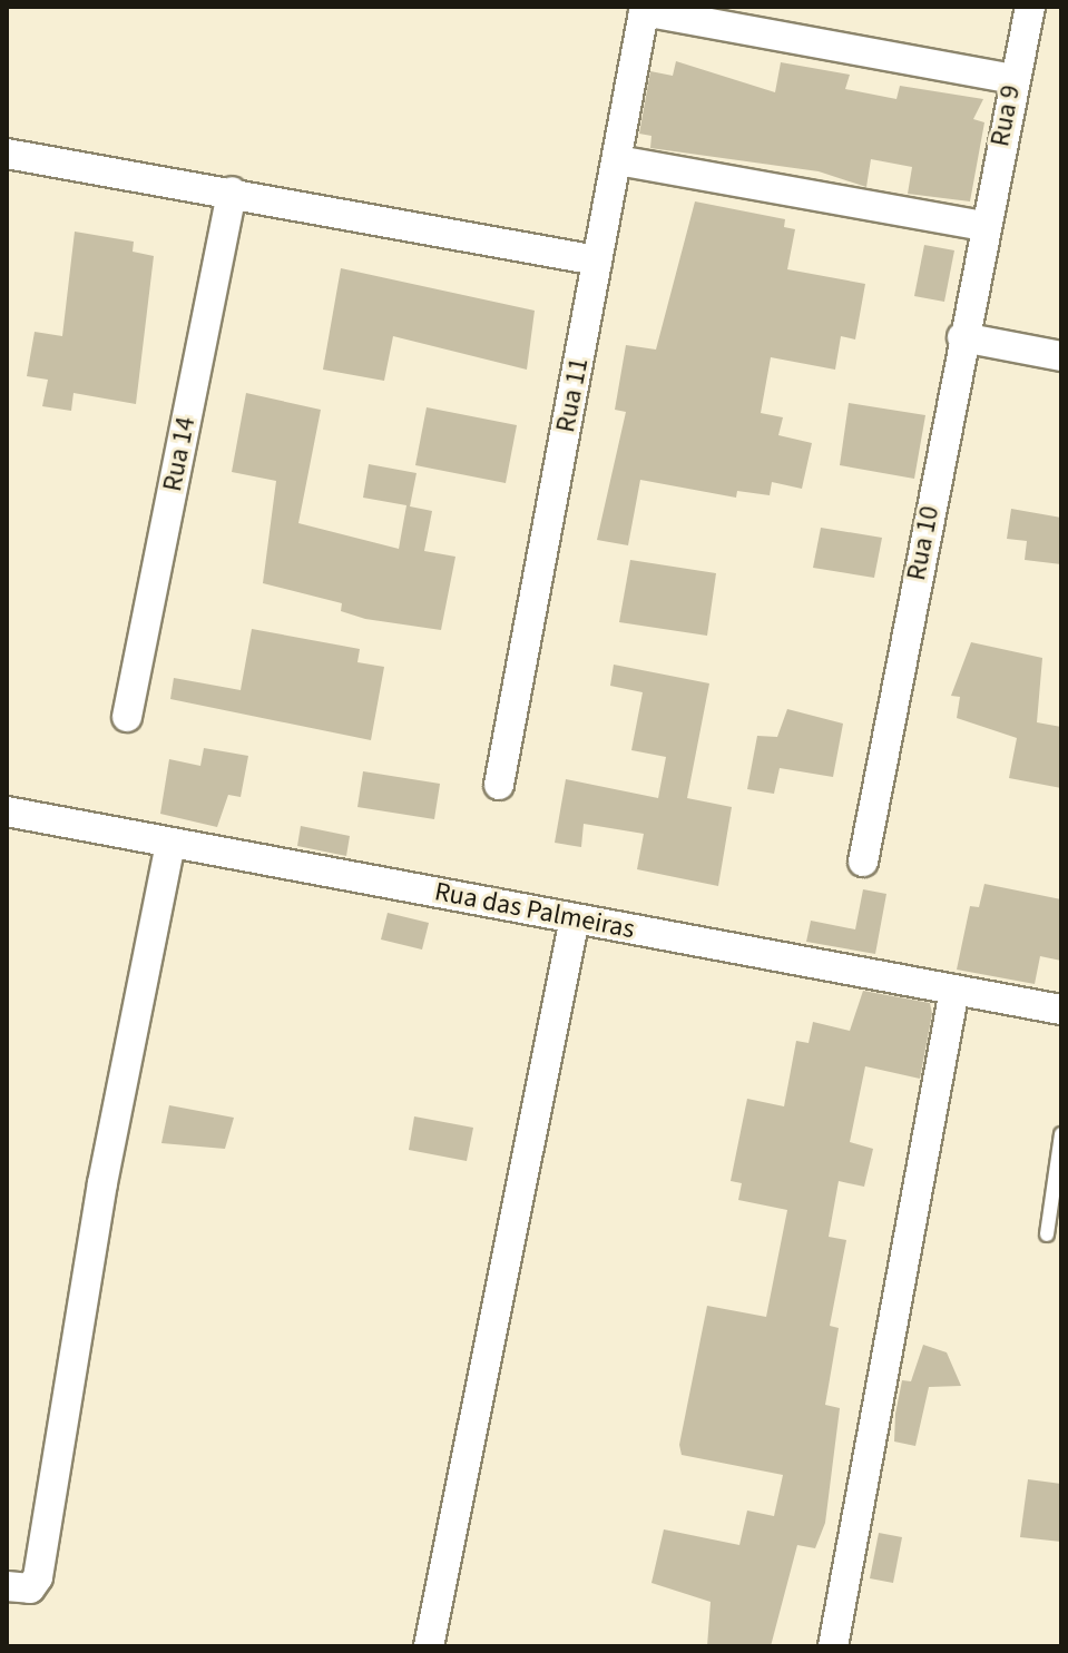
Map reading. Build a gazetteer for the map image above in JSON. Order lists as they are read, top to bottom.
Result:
{
  "streets": {
    "street": [
      "Rua 9",
      "Rua 11",
      "Rua 14",
      "Rua 10",
      "Rua das Palmeiras"
    ]
  },
  "crossings": [
    ["Rua 9", "Rua 10"]
  ]
}
